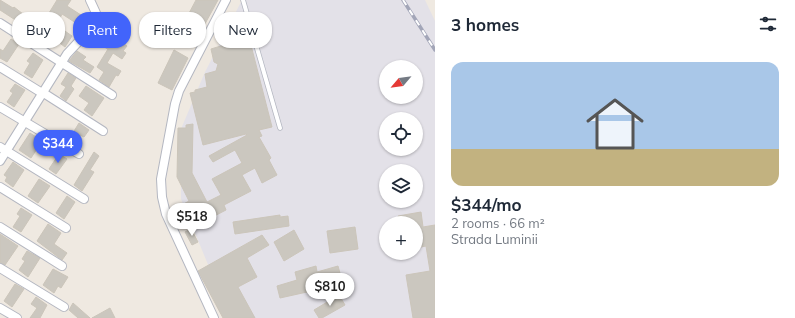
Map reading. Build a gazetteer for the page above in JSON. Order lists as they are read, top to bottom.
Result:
{
  "north": "bottom left",
  "page": {
    "heading": "3 homes",
    "chip": [
      "Buy",
      "Rent",
      "Filters",
      "New"
    ],
    "list": [
      {
        "name": "$344/mo",
        "note": "2 rooms · 66 m² · Strada Luminii"
      }
    ],
    "map_buttons": "+",
    "price": ["$344", "$518", "$810"]
  }
}
